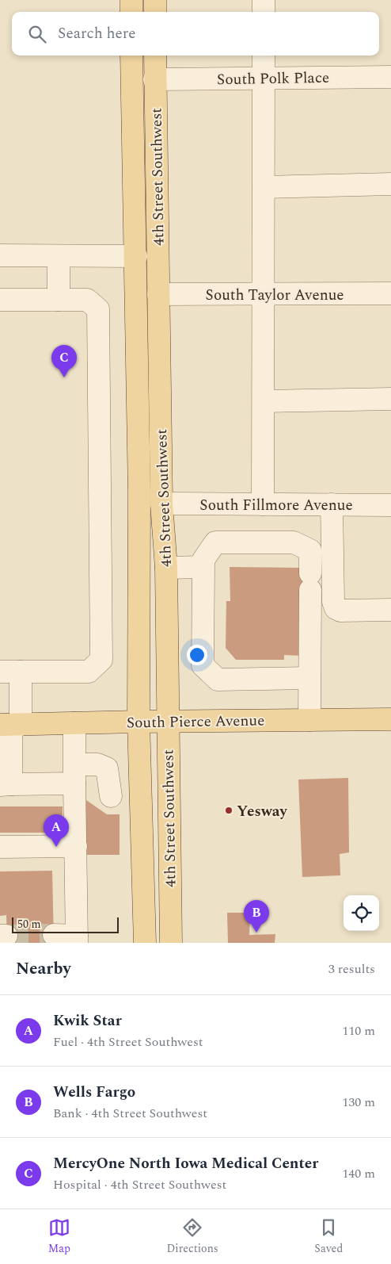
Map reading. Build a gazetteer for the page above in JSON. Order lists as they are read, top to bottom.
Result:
{
  "streets": {
    "main road": ["4th Street Southwest", "South Pierce Avenue"],
    "street": ["South Polk Place", "South Taylor Avenue", "South Fillmore Avenue"]
  },
  "crossings": [
    ["South Polk Place", "4th Street Southwest"],
    ["4th Street Southwest", "South Taylor Avenue"],
    ["4th Street Southwest", "South Fillmore Avenue"],
    ["4th Street Southwest", "South Pierce Avenue"]
  ],
  "places": ["Yesway"],
  "scale_bar": "50 m",
  "page": {
    "search": "Search here",
    "pins": ["C", "A", "B"],
    "scale": "50 m",
    "heading": ["Nearby", "3 results"],
    "list": [
      {
        "mark": "A",
        "name": "Kwik Star",
        "note": "Fuel · 4th Street Southwest",
        "value": "110 m"
      },
      {
        "mark": "B",
        "name": "Wells Fargo",
        "note": "Bank · 4th Street Southwest",
        "value": "130 m"
      },
      {
        "mark": "C",
        "name": "MercyOne North Iowa Medical Center",
        "note": "Hospital · 4th Street Southwest",
        "value": "140 m"
      }
    ],
    "nav": ["Map", "Directions", "Saved"]
  }
}
